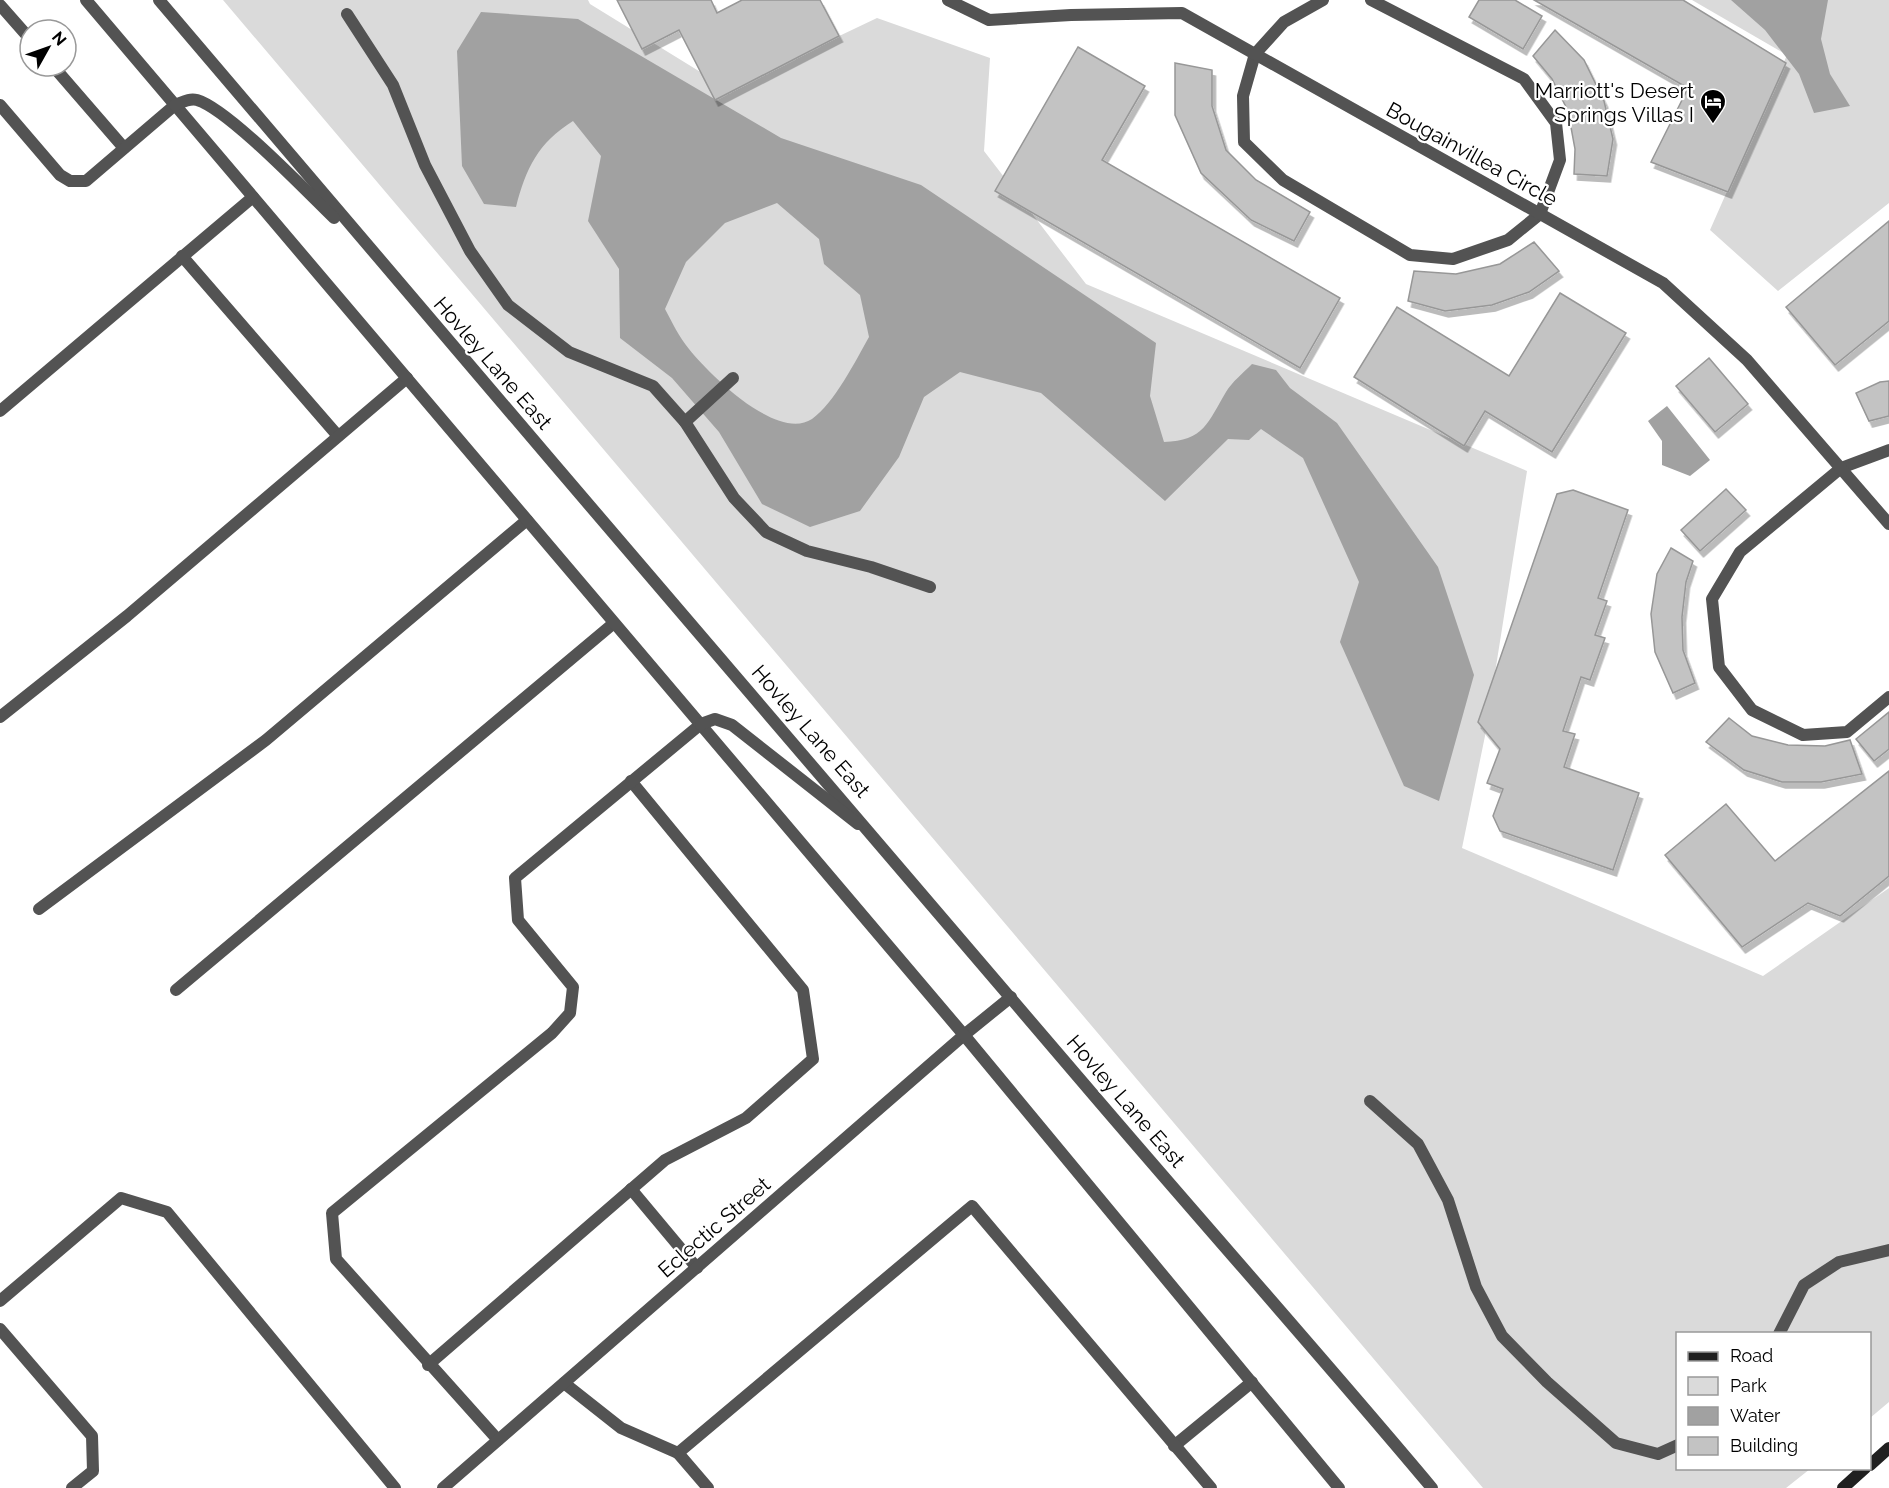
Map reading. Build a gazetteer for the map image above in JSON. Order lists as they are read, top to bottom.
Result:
{
  "streets": {
    "street": ["Bougainvillea Circle", "Hovley Lane East", "Eclectic Street"]
  },
  "crossings": [
    ["Hovley Lane East", "Eclectic Street"]
  ],
  "places": {
    "hotel": ["Marriott's Desert Springs Villas I"]
  },
  "legend": [
    "Road",
    "Park",
    "Water",
    "Building"
  ],
  "north": "top right"
}
